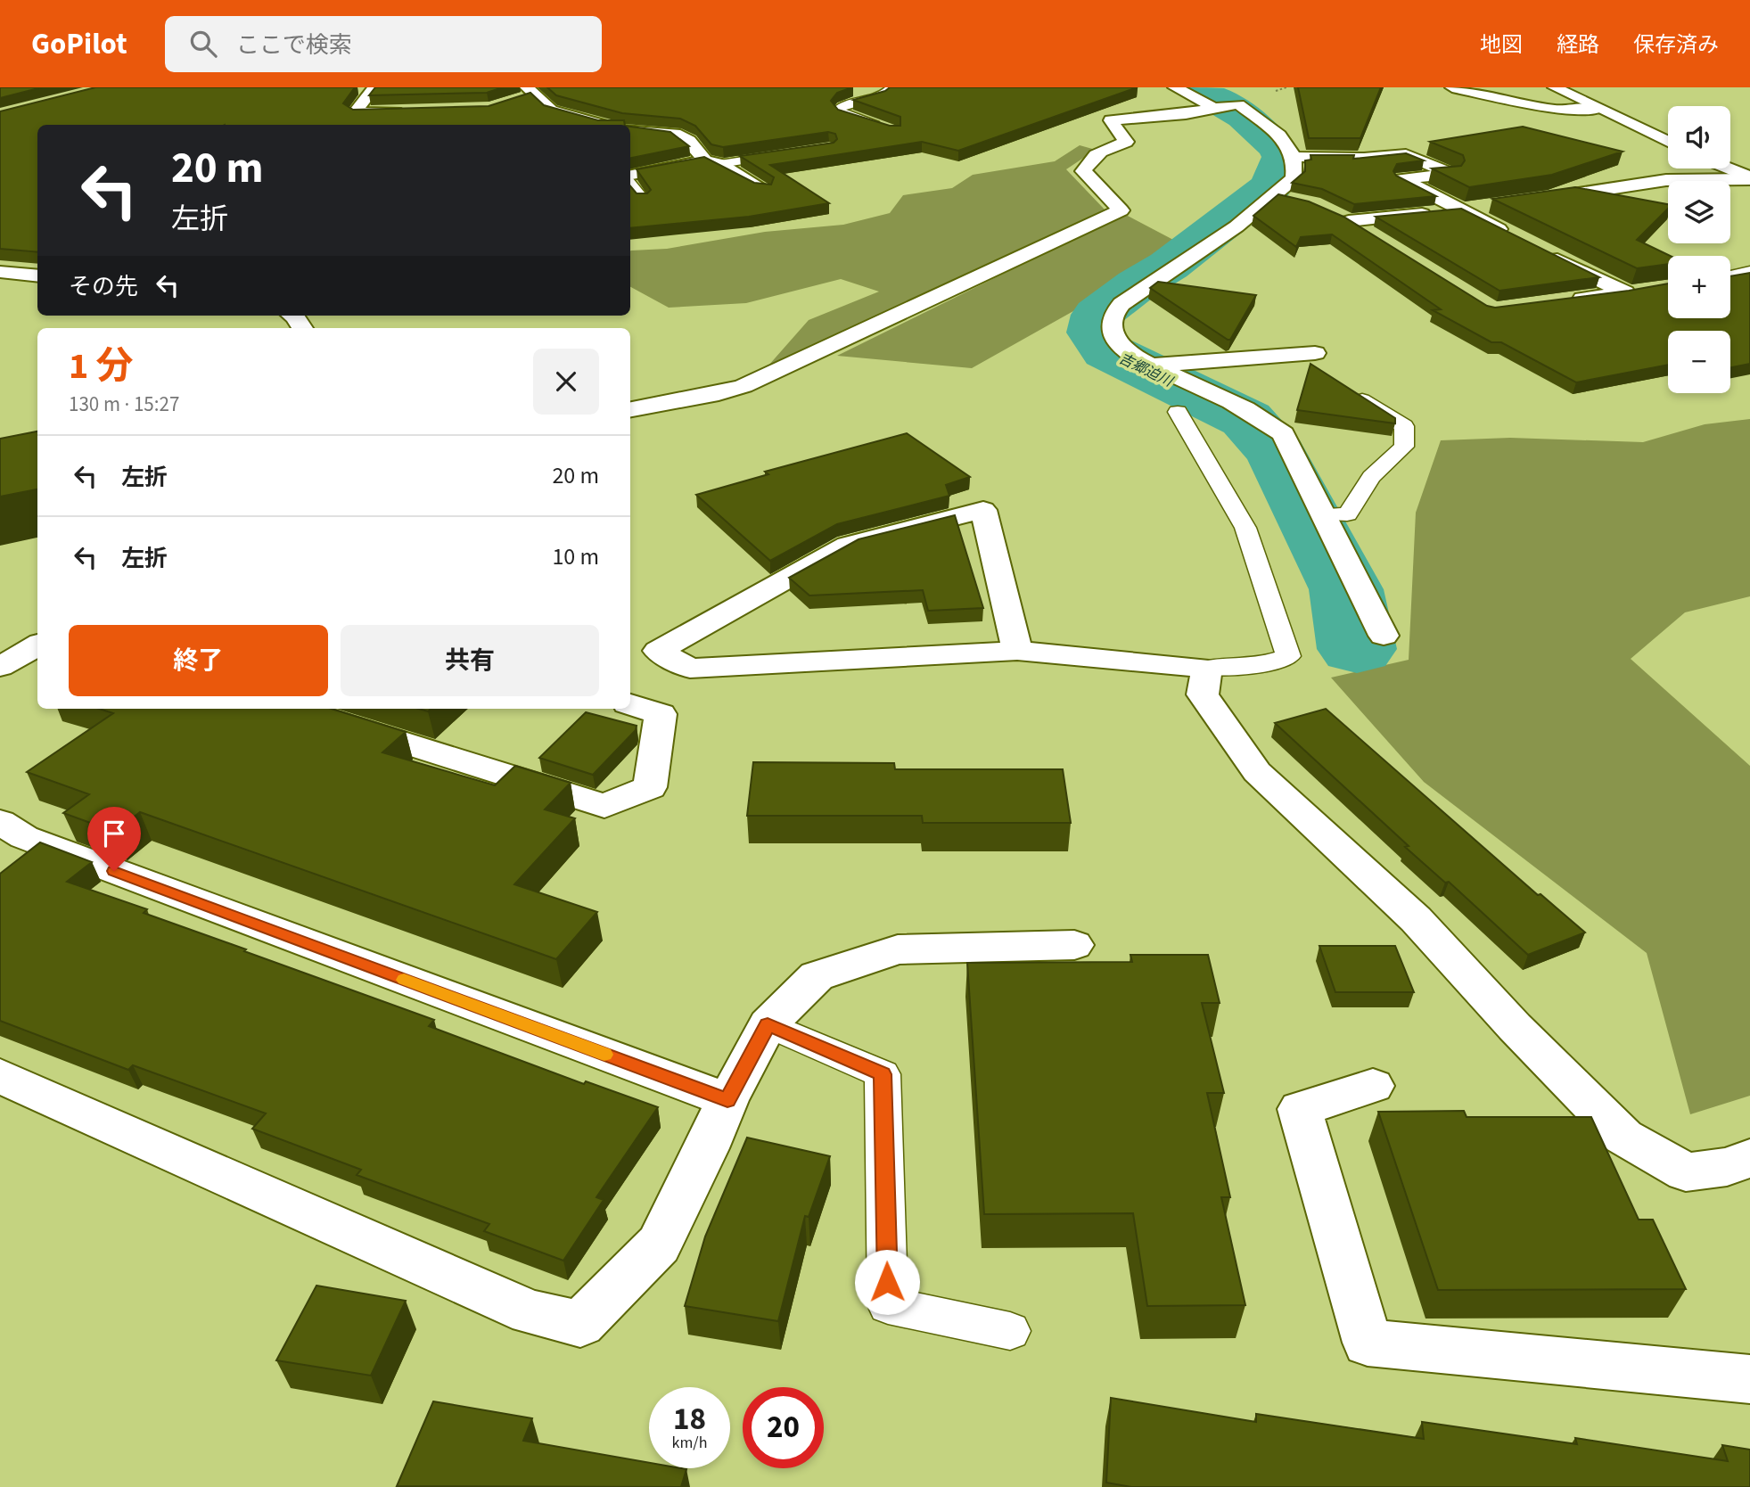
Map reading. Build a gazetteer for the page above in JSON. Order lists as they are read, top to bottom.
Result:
{
  "water": ["吉郷迫川"],
  "page": {
    "header": "GoPilot",
    "search": "ここで検索",
    "nav": ["地図", "経路", "保存済み"],
    "map_buttons": ["+", "−"],
    "turn": ["20 m", "左折"],
    "then": "その先",
    "heading": ["1 分", "130 m · 15:27"],
    "list": [
      {
        "name": "左折",
        "value": "20 m"
      },
      {
        "name": "左折",
        "value": "10 m"
      }
    ],
    "buttons": ["終了", "共有"],
    "speed": "18 km/h",
    "limit": "20"
  }
}
